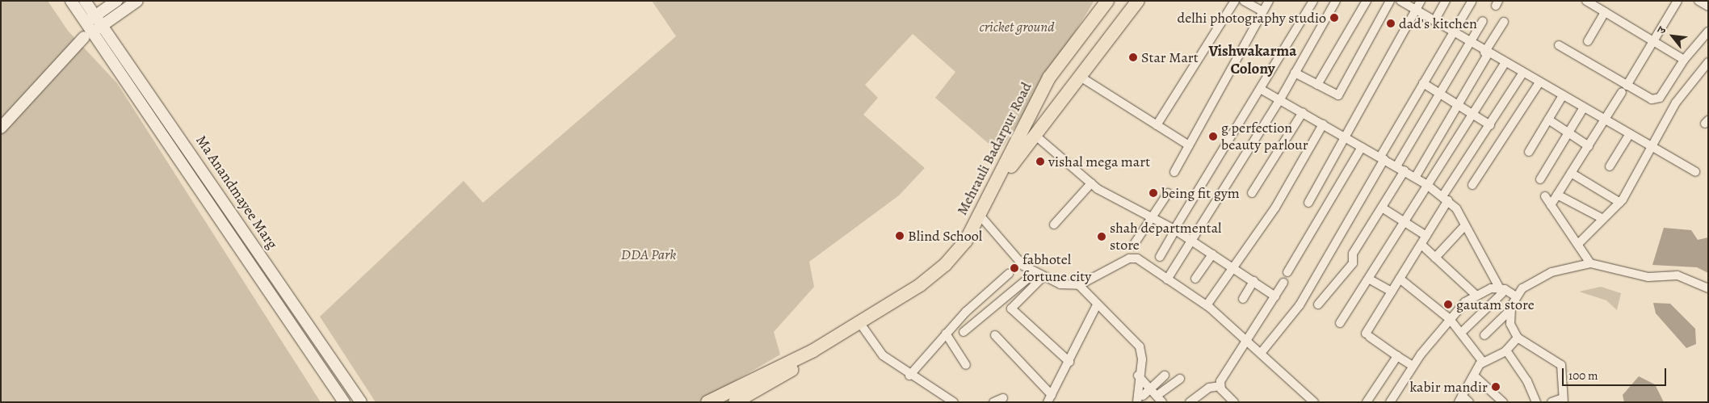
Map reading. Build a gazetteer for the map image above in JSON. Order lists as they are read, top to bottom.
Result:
{
  "streets": {
    "main road": ["Mehrauli Badarpur Road", "Ma Anandmayee Marg"]
  },
  "districts": ["Vishwakarma Colony"],
  "parks": ["cricket ground", "DDA Park"],
  "places": [
    "delhi photography studio",
    "dad's kitchen",
    "Star Mart",
    "g perfection beauty parlour",
    "vishal mega mart",
    "being fit gym",
    "Blind School",
    "shah departmental store",
    "fabhotel fortune city",
    "gautam store",
    "kabir mandir"
  ],
  "scale_bar": "100 m",
  "north": "top left"
}
